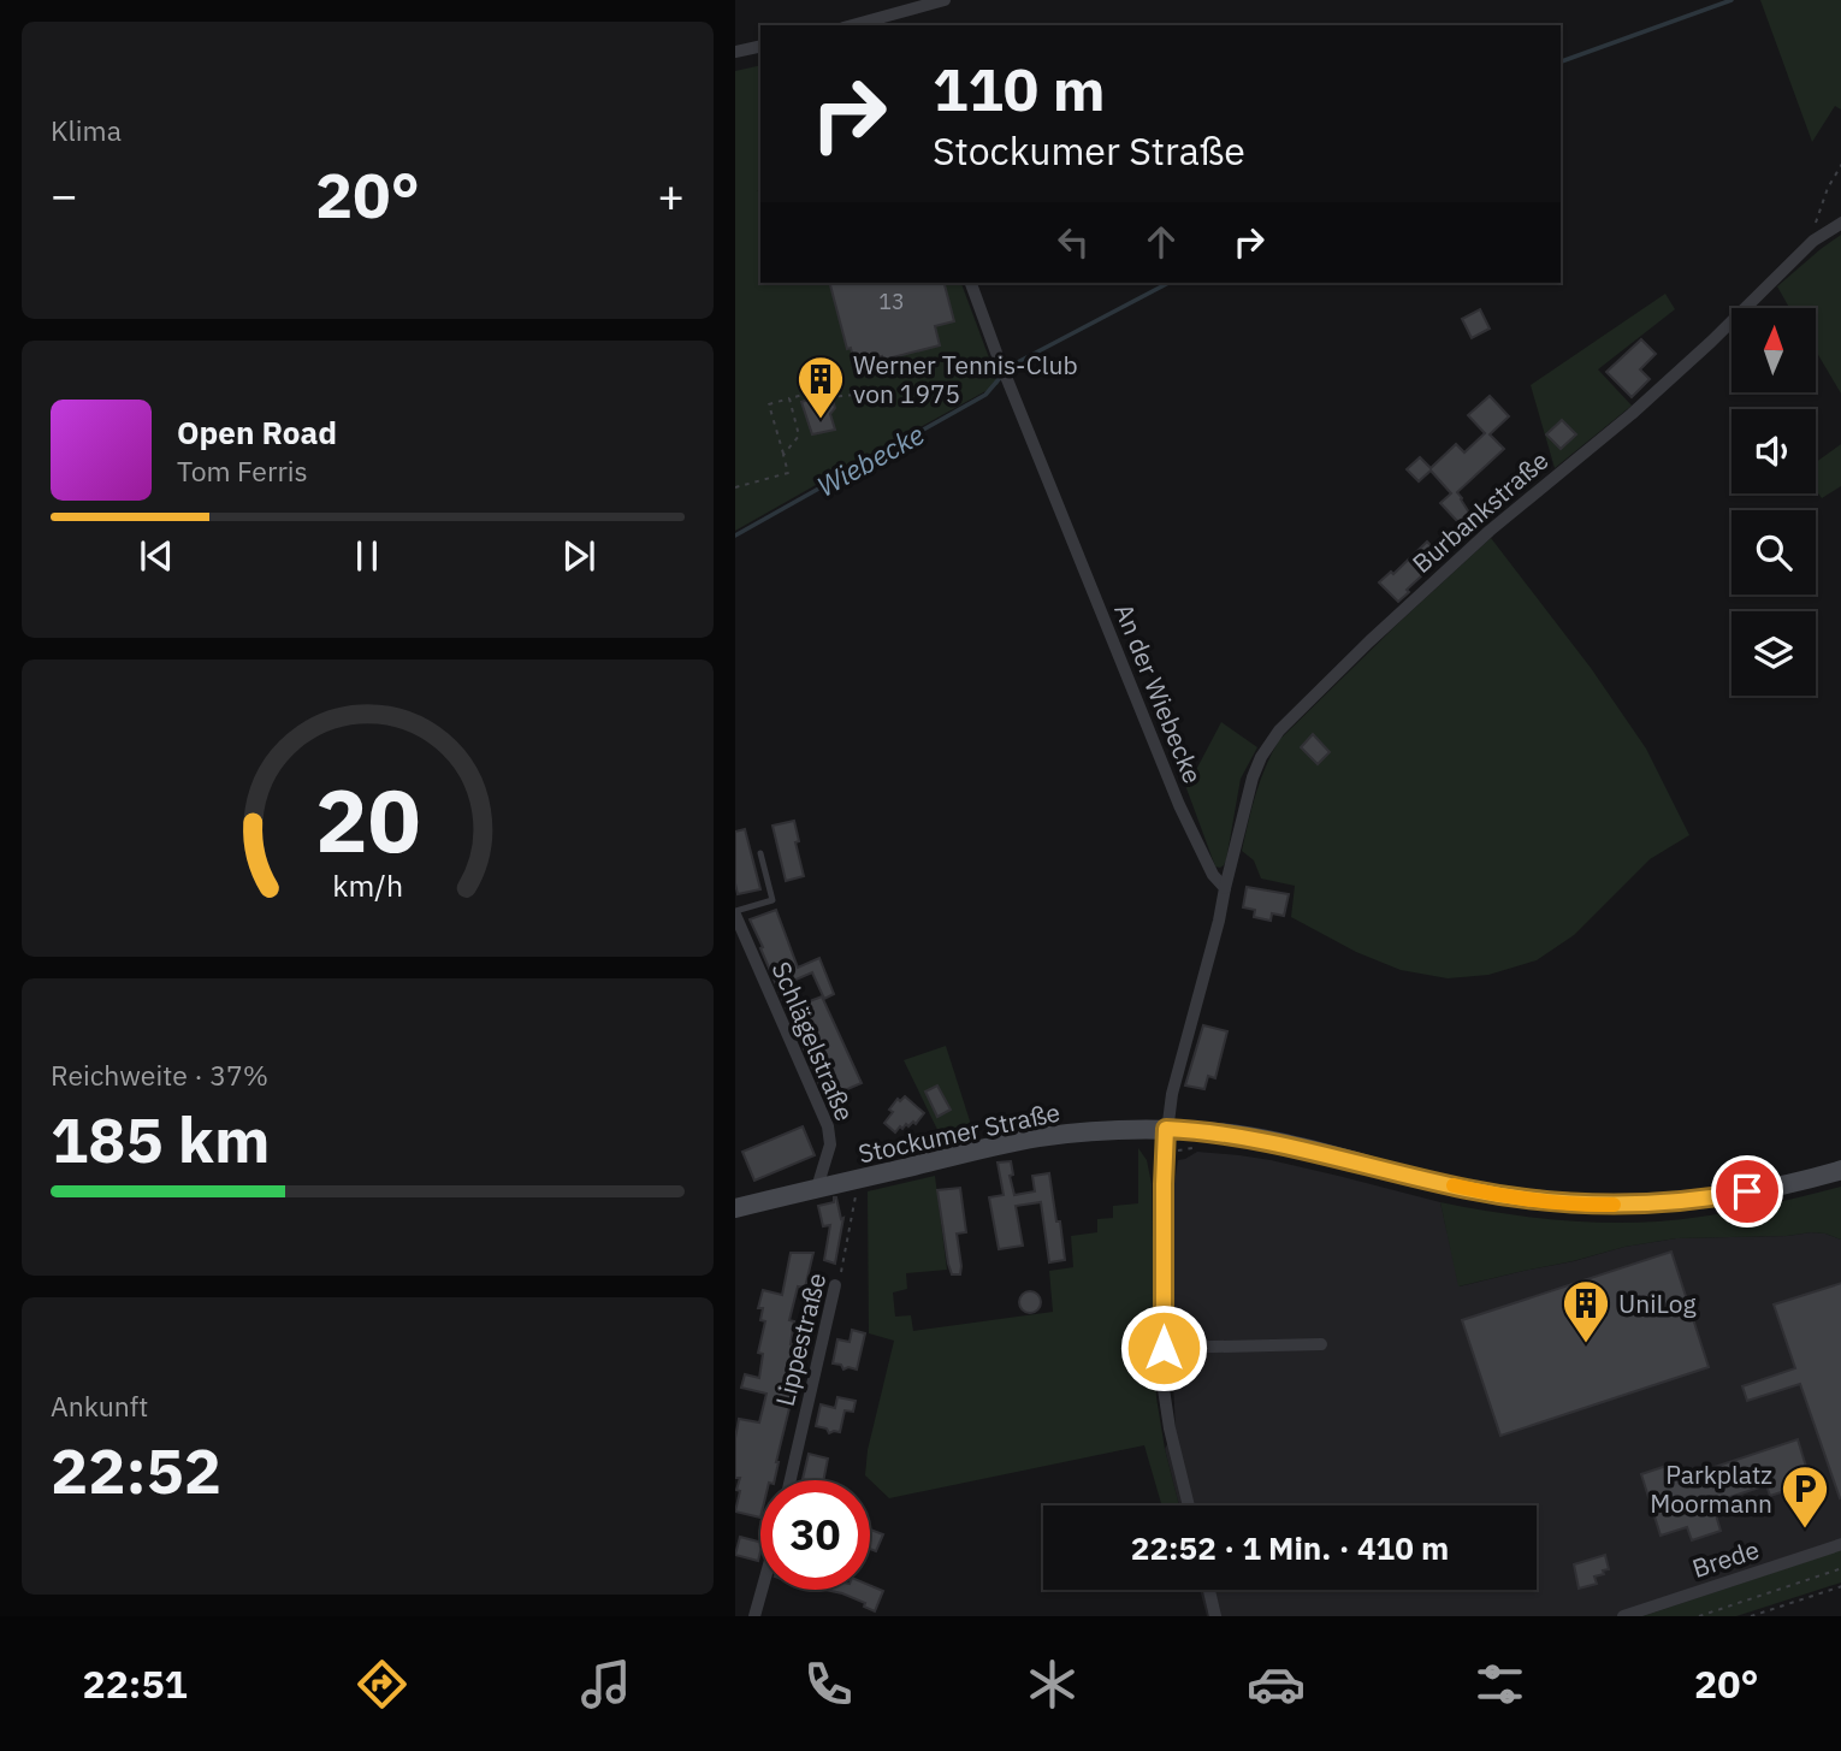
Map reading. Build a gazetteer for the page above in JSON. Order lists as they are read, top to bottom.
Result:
{
  "streets": {
    "main road": ["Stockumer Straße"],
    "street": [
      "Burbankstraße",
      "An der Wiebecke",
      "Schlägelstraße",
      "Lippestraße",
      "Brede"
    ]
  },
  "crossings": [
    ["Burbankstraße", "An der Wiebecke"],
    ["Schlägelstraße", "Stockumer Straße"]
  ],
  "water": ["Wiebecke"],
  "places": {
    "building": ["Werner Tennis-Club von 1975", "UniLog"],
    "parking": ["Parkplatz Moormann"]
  },
  "house_numbers": ["13"],
  "north": "top",
  "page": {
    "tile": [
      "Klima",
      ["Reichweite · 37%", "185 km"],
      ["Ankunft", "22:52"]
    ],
    "turn": ["110 m", "Stockumer Straße"],
    "heat": ["−", "20°", "+"],
    "song": ["Open Road", "Tom Ferris"],
    "limit": "30",
    "trip": "22:52 · 1 Min. · 410 m",
    "tabs": ["22:51", "20°"],
    "gauge": ["20", "km/h"]
  }
}
